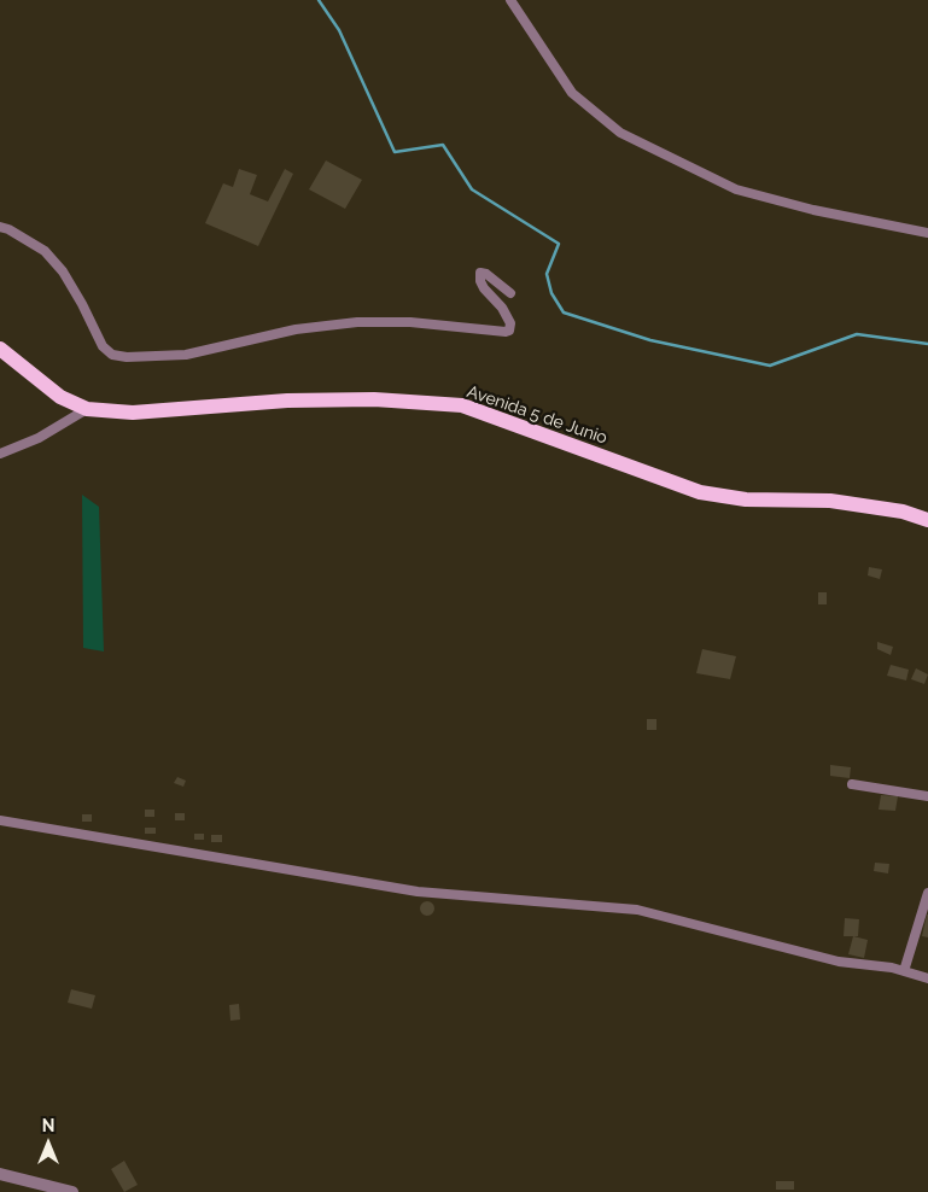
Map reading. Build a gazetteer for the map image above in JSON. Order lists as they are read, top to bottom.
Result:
{
  "streets": {
    "main road": ["Avenida 5 de Junio"]
  },
  "north": "top"
}
